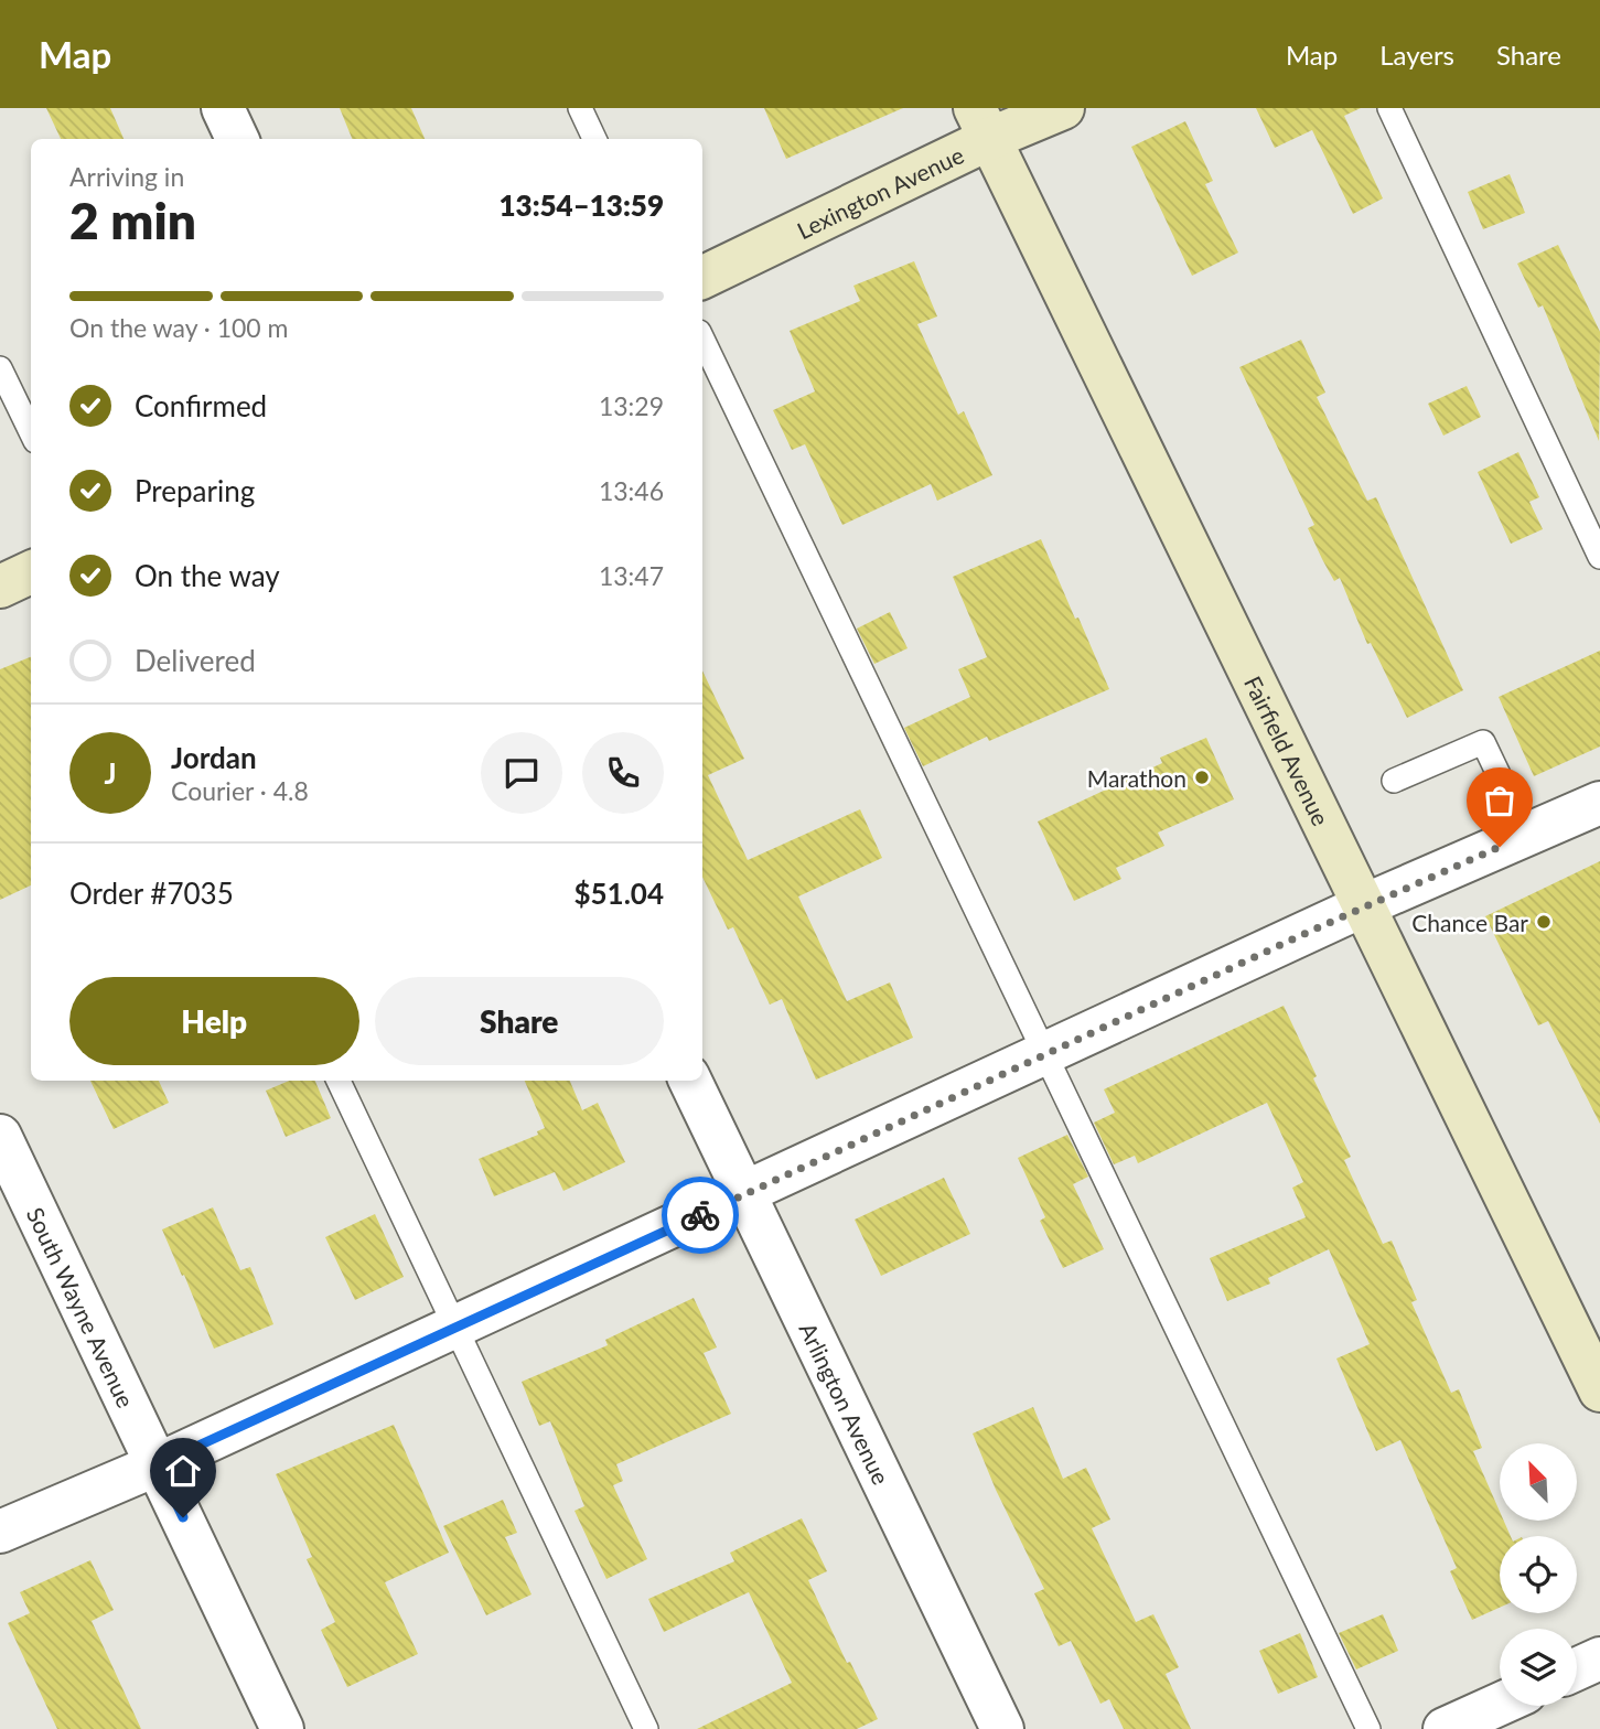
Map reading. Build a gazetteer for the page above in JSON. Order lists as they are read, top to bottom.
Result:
{
  "streets": {
    "main road": ["Lexington Avenue", "Fairfield Avenue"],
    "street": ["South Wayne Avenue", "Arlington Avenue"]
  },
  "crossings": [
    ["Lexington Avenue", "Fairfield Avenue"]
  ],
  "places": ["Marathon", "Chance Bar"],
  "north": "top left",
  "page": {
    "header": "Map",
    "nav": ["Map", "Layers", "Share"],
    "heading": ["2 min", "Arriving in", "13:54–13:59"],
    "panel": [
      "Jordan",
      "Courier · 4.8",
      "Order #7035",
      "$51.04"
    ],
    "bar": "On the way · 100 m",
    "list": [
      ["Confirmed", "13:29"],
      ["Preparing", "13:46"],
      ["On the way", "13:47"],
      "Delivered"
    ],
    "round": "J",
    "buttons": ["Help", "Share"]
  }
}
